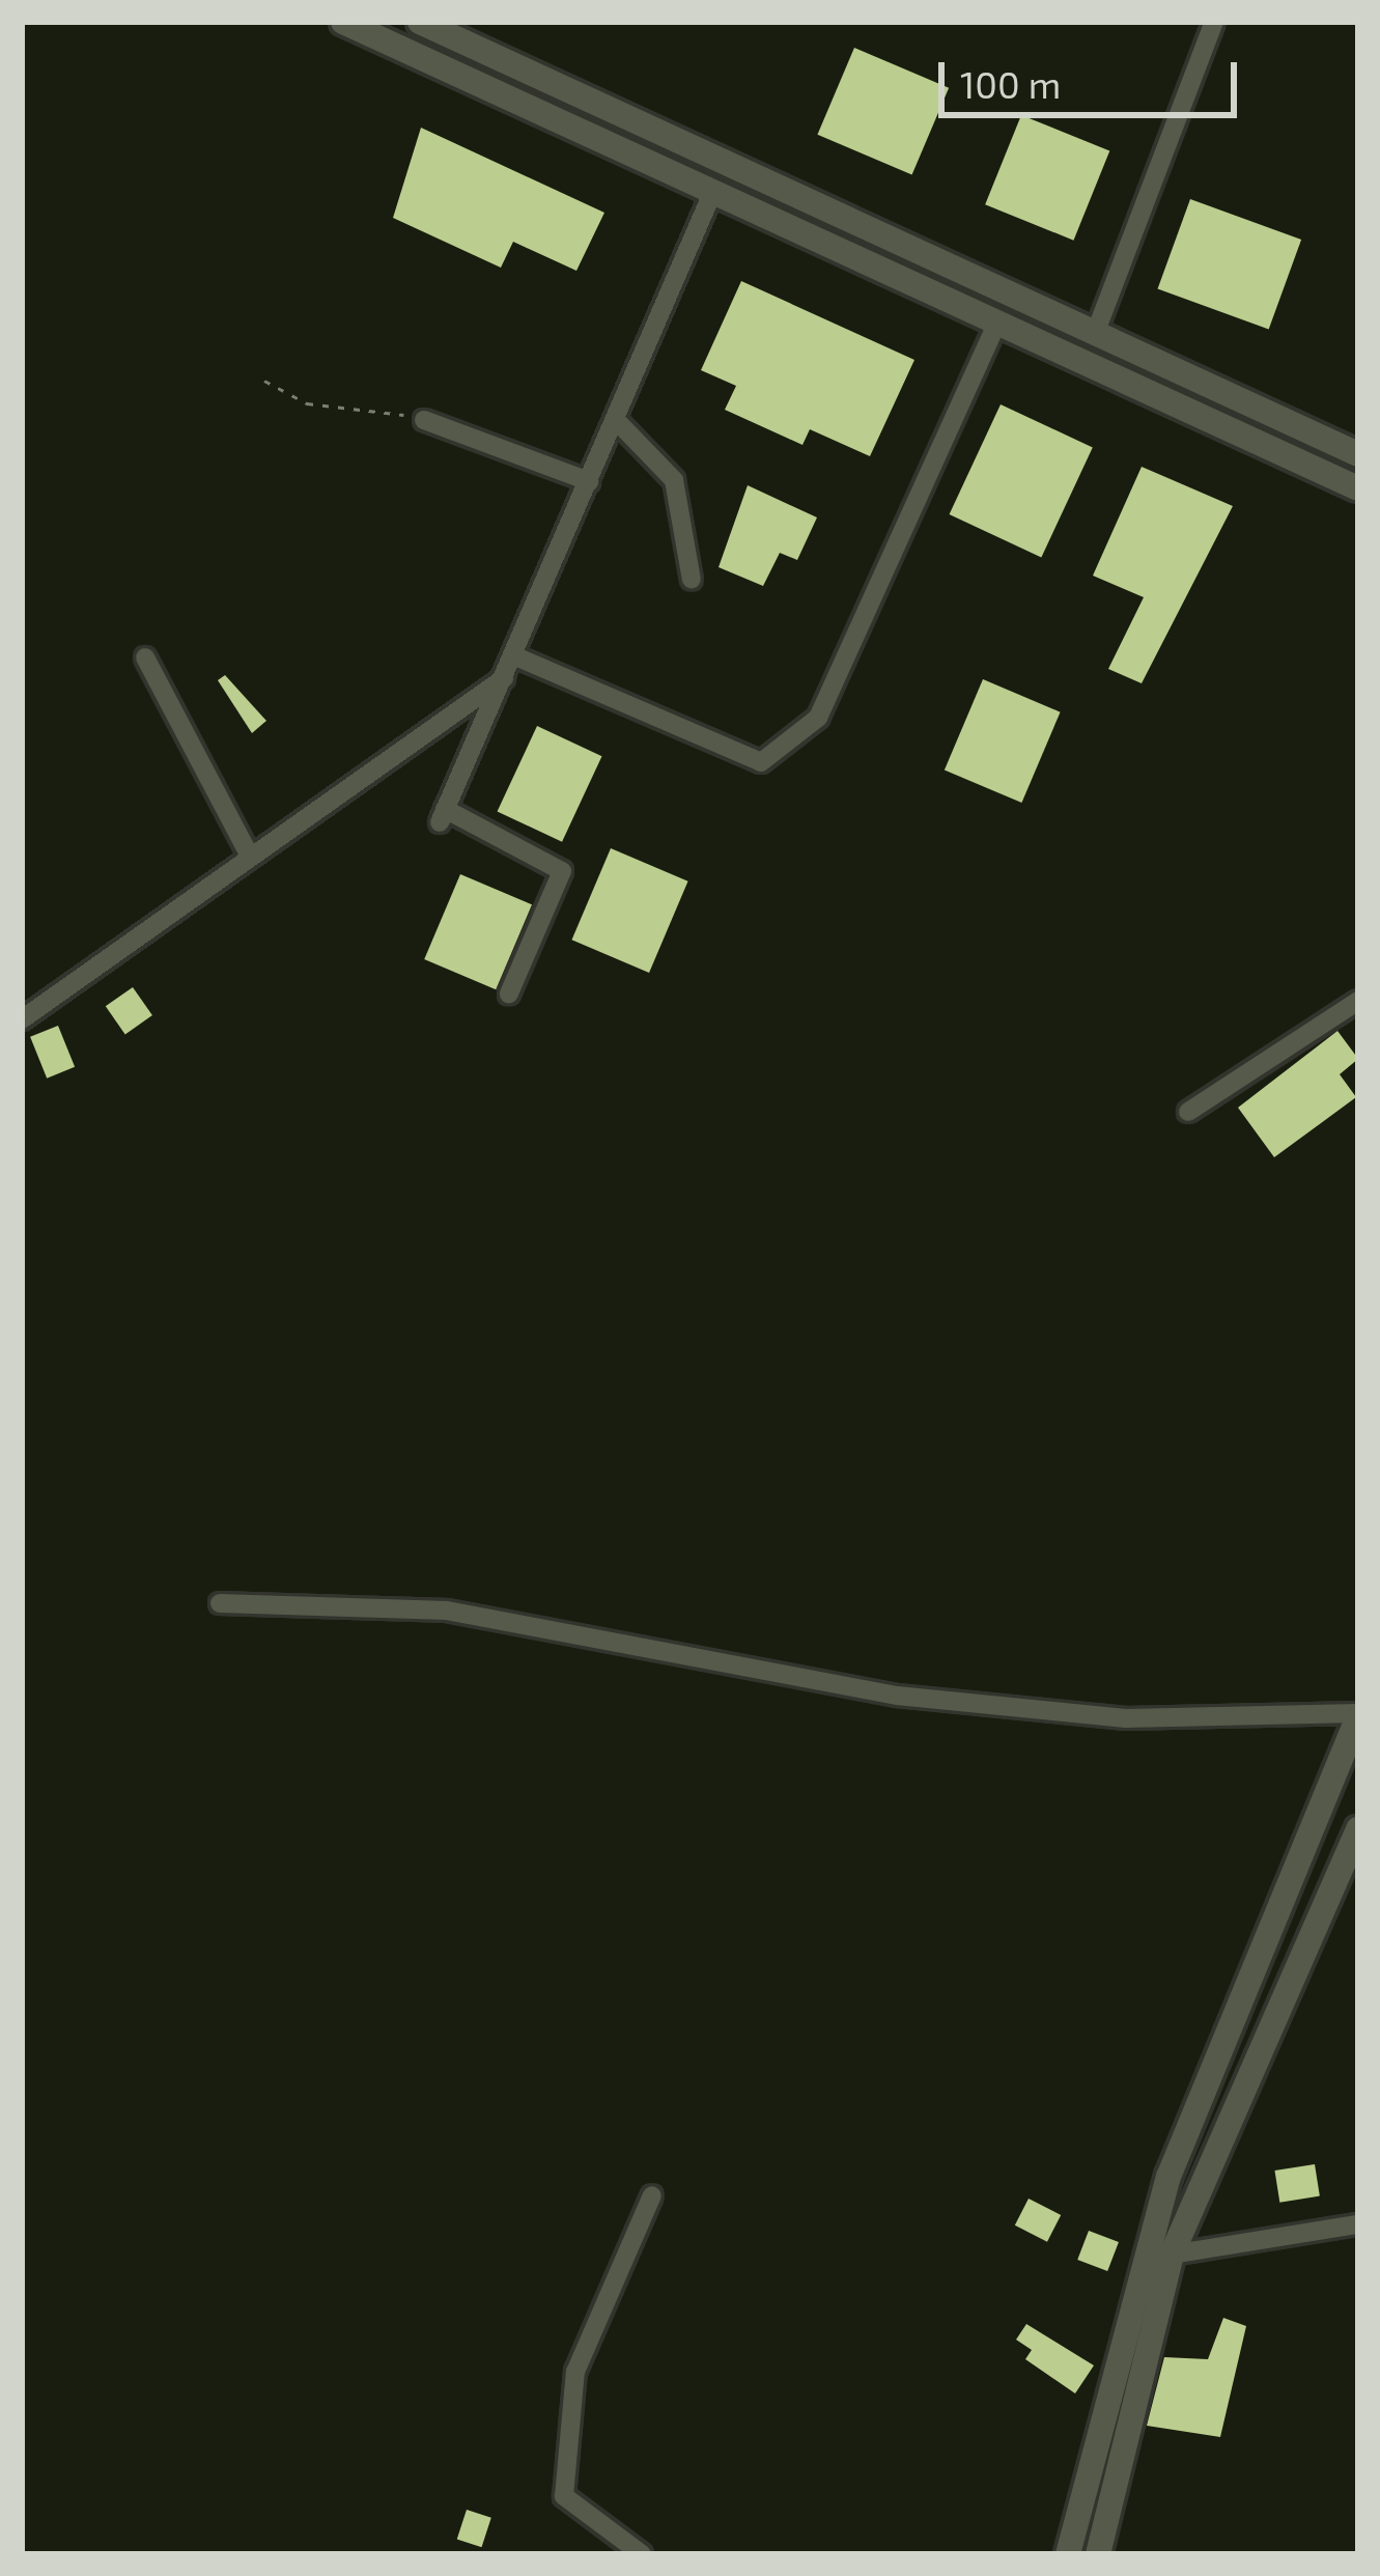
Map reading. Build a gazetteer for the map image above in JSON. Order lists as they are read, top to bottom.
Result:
{
  "scale_bar": "100 m"
}
